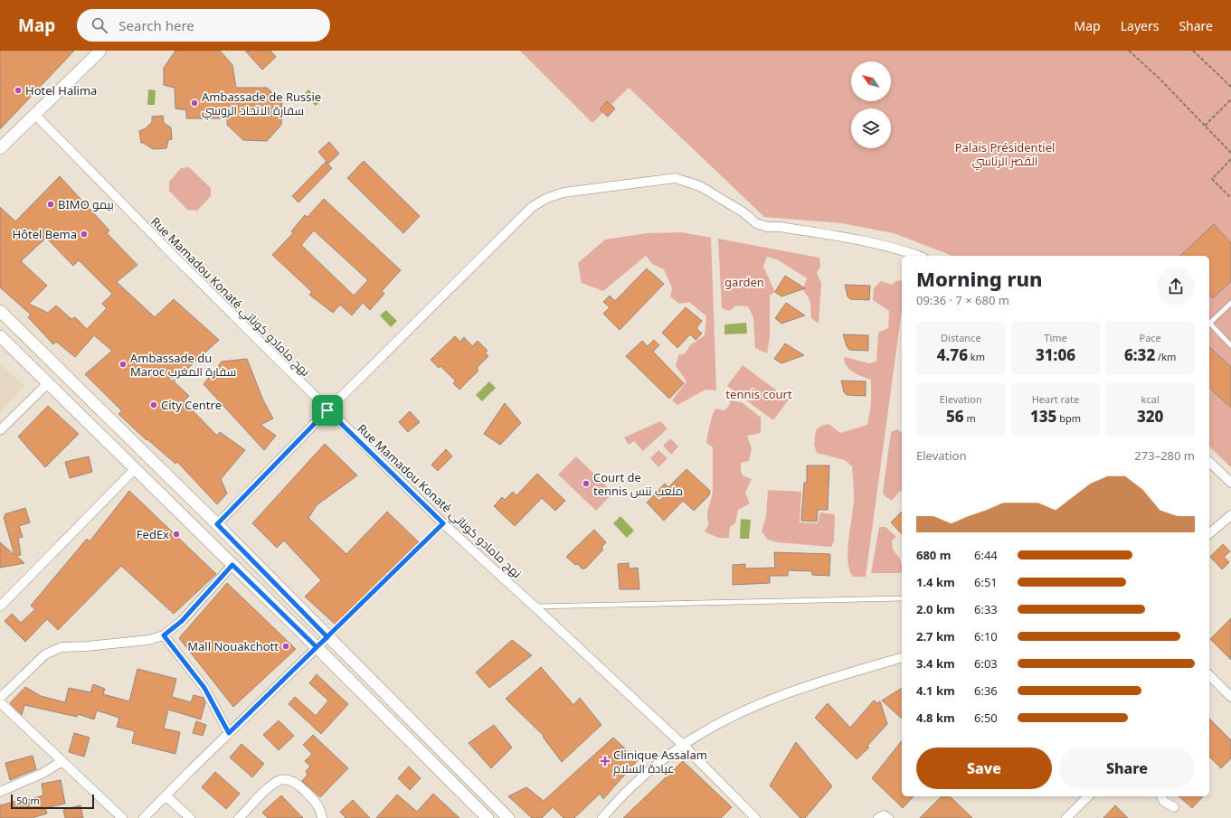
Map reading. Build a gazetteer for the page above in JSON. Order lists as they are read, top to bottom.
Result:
{
  "streets": {
    "street": ["Rue Mamadou Konaté نهج مامادو كوناتي"]
  },
  "parks": ["Palais Présidentiel القصر الرئاسي", "garden", "tennis court"],
  "places": {
    "other": [
      "Hotel Halima",
      "Ambassade de Russie سفارة الاتحاد الروسي",
      "BIMO بيمو",
      "Hôtel Bema",
      "Ambassade du Maroc سفارة المغرب",
      "City Centre",
      "Court de tennis ملعب تنس",
      "FedEx",
      "Mall Nouakchott"
    ],
    "health": ["Clinique Assalam عيادة السلام"]
  },
  "scale_bar": "50 m",
  "north": "top left",
  "page": {
    "header": "Map",
    "search": "Search here",
    "nav": ["Map", "Layers", "Share"],
    "heading": ["Morning run", "09:36 · 7 × 680 m"],
    "stats": [
      ["Distance", "4.76 km"],
      ["Time", "31:06"],
      ["Pace", "6:32 /km"],
      ["Elevation", "56 m"],
      ["Heart rate", "135 bpm"],
      ["kcal", "320"]
    ],
    "chart": ["Elevation", "273–280 m"],
    "list": [
      {
        "name": "680 m",
        "note": "6:44"
      },
      {
        "name": "1.4 km",
        "note": "6:51"
      },
      {
        "name": "2.0 km",
        "note": "6:33"
      },
      {
        "name": "2.7 km",
        "note": "6:10"
      },
      {
        "name": "3.4 km",
        "note": "6:03"
      },
      {
        "name": "4.1 km",
        "note": "6:36"
      },
      {
        "name": "4.8 km",
        "note": "6:50"
      }
    ],
    "buttons": ["Save", "Share"],
    "scale": "50 m"
  }
}
